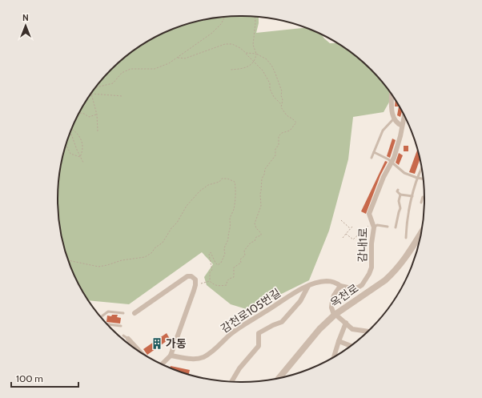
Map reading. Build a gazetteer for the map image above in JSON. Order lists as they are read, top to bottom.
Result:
{
  "streets": {
    "street": ["감내1로", "옥천로", "감천로105번길"]
  },
  "crossings": [
    ["감내1로", "감천로105번길"]
  ],
  "places": {
    "building": ["가동"]
  },
  "scale_bar": "100 m",
  "north": "top"
}
